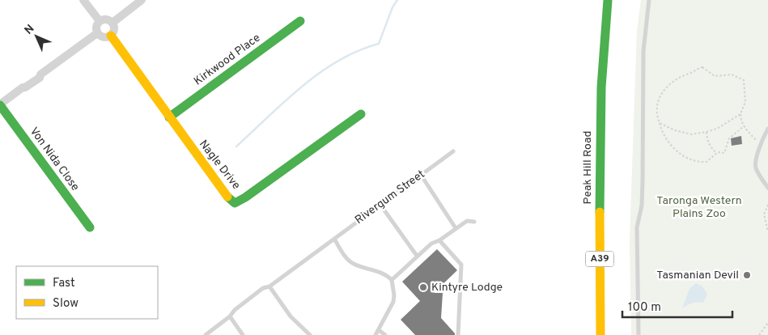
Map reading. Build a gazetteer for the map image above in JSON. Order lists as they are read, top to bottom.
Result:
{
  "streets": {
    "main road": [
      "Kirkwood Place",
      "Von Nida Close",
      "Nagle Drive",
      "Peak Hill Road",
      "A39"
    ],
    "lane": ["Rivergum Street"]
  },
  "crossings": [
    ["Kirkwood Place", "Nagle Drive"]
  ],
  "parks": ["Taronga Western Plains Zoo"],
  "places": ["Tasmanian Devil", "Kintyre Lodge"],
  "legend": ["Fast", "Slow"],
  "scale_bar": "100 m",
  "north": "top left"
}
